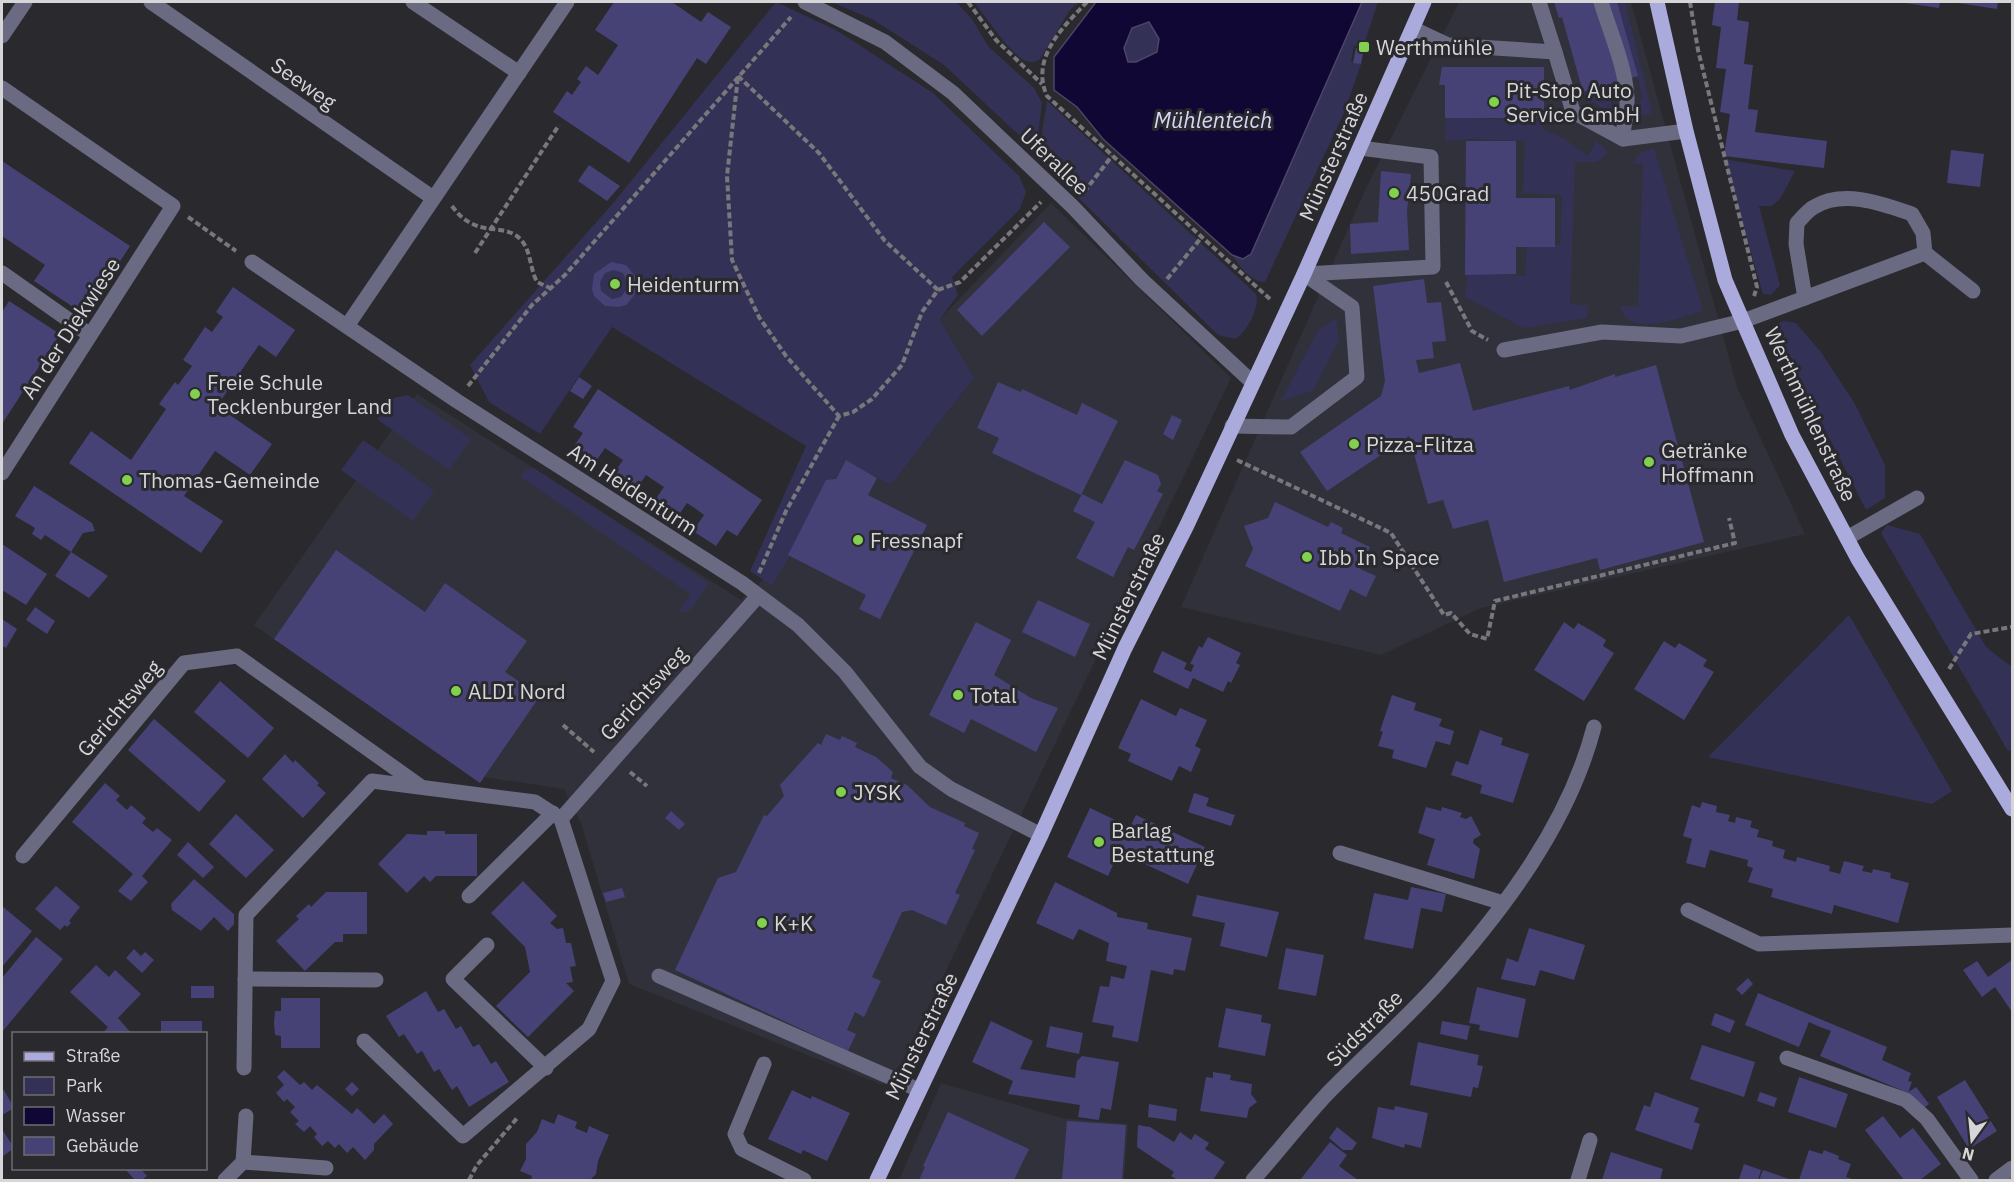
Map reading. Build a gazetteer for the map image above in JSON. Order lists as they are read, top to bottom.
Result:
{
  "streets": {
    "main road": ["Münsterstraße", "Werthmühlenstraße"],
    "street": [
      "Seeweg",
      "Uferallee",
      "An der Diekwiese",
      "Am Heidenturm",
      "Gerichtsweg",
      "Südstraße"
    ]
  },
  "crossings": [
    ["Münsterstraße", "Uferallee"],
    ["Münsterstraße", "Am Heidenturm"],
    ["Am Heidenturm", "Gerichtsweg"]
  ],
  "water": ["Mühlenteich"],
  "places": {
    "transit": ["Werthmühle"],
    "other": [
      "Pit-Stop Auto Service GmbH",
      "450Grad",
      "Heidenturm",
      "Freie Schule Tecklenburger Land",
      "Pizza-Flitza",
      "Getränke Hoffmann",
      "Thomas-Gemeinde",
      "Fressnapf",
      "Ibb In Space",
      "ALDI Nord",
      "Total",
      "JYSK",
      "Barlag Bestattung",
      "K+K"
    ]
  },
  "legend": [
    "Straße",
    "Park",
    "Wasser",
    "Gebäude"
  ],
  "north": "bottom"
}
